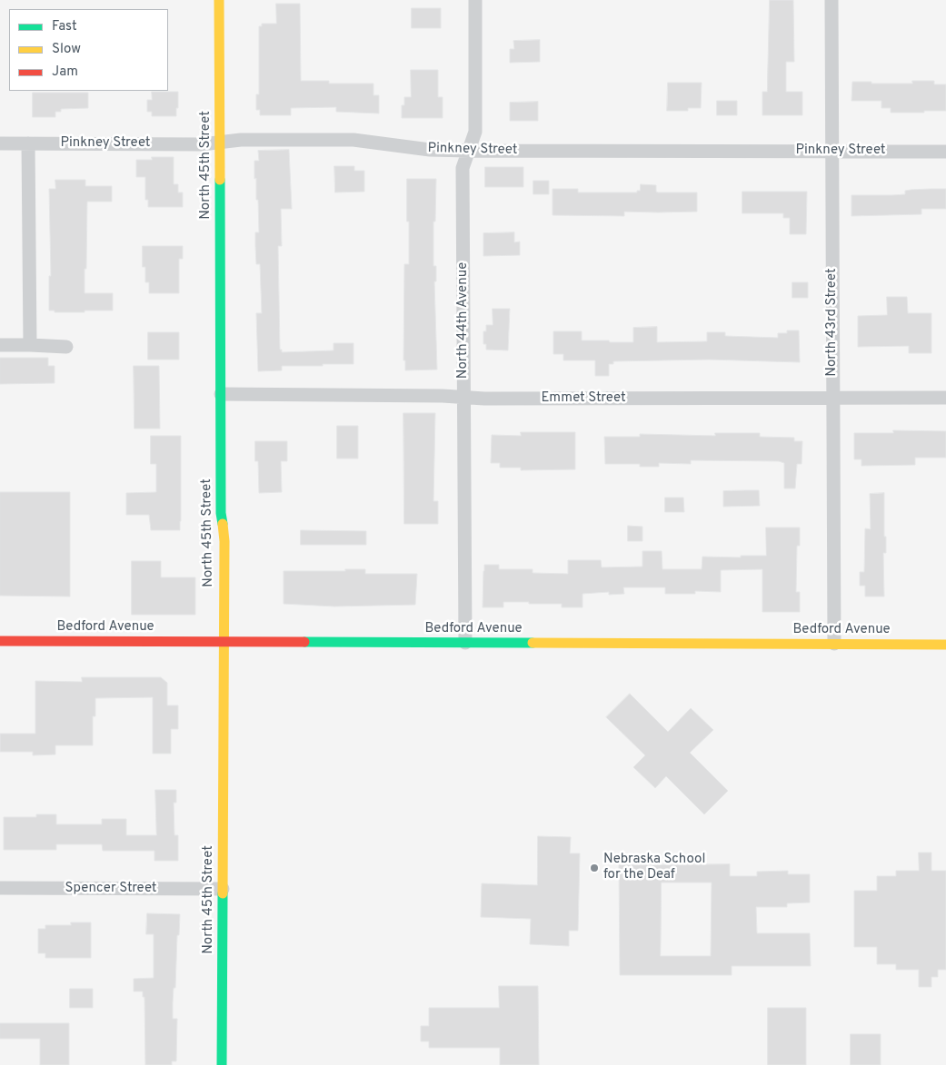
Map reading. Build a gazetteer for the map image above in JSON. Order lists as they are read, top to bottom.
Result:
{
  "streets": {
    "street": [
      "Pinkney Street",
      "North 45th Street",
      "North 44th Avenue",
      "North 43rd Street",
      "Emmet Street",
      "Bedford Avenue",
      "Spencer Street"
    ]
  },
  "crossings": [
    ["Pinkney Street", "North 45th Street"],
    ["Pinkney Street", "North 44th Avenue"],
    ["Pinkney Street", "North 43rd Street"],
    ["North 45th Street", "Emmet Street"],
    ["North 45th Street", "Bedford Avenue"],
    ["North 45th Street", "Spencer Street"],
    ["North 44th Avenue", "Emmet Street"],
    ["North 44th Avenue", "Bedford Avenue"],
    ["North 43rd Street", "Emmet Street"],
    ["North 43rd Street", "Bedford Avenue"]
  ],
  "places": ["Nebraska School for the Deaf"],
  "legend": ["Fast", "Slow", "Jam"]
}
